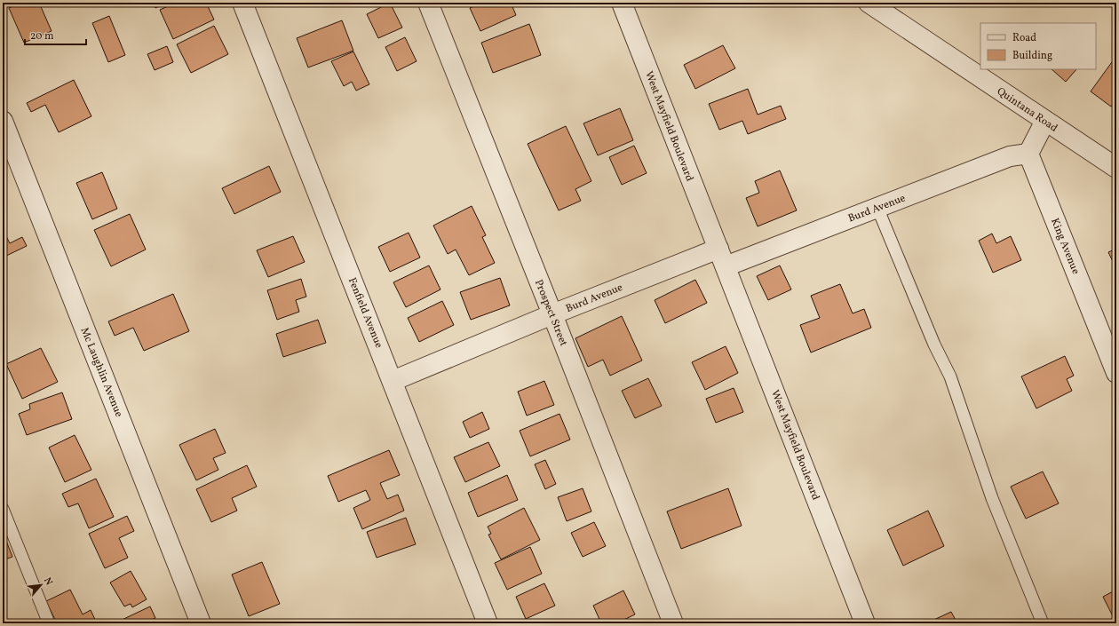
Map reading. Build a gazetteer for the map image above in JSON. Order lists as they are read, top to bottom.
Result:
{
  "streets": {
    "street": [
      "Quintana Road",
      "West Mayfield Boulevard",
      "Burd Avenue",
      "King Avenue",
      "Fenfield Avenue",
      "Prospect Street",
      "Mc Laughlin Avenue"
    ]
  },
  "crossings": [
    ["West Mayfield Boulevard", "Burd Avenue"],
    ["Burd Avenue", "King Avenue"],
    ["Burd Avenue", "Fenfield Avenue"],
    ["Burd Avenue", "Prospect Street"]
  ],
  "legend": ["Road", "Building"],
  "scale_bar": "20 m",
  "north": "top right"
}
